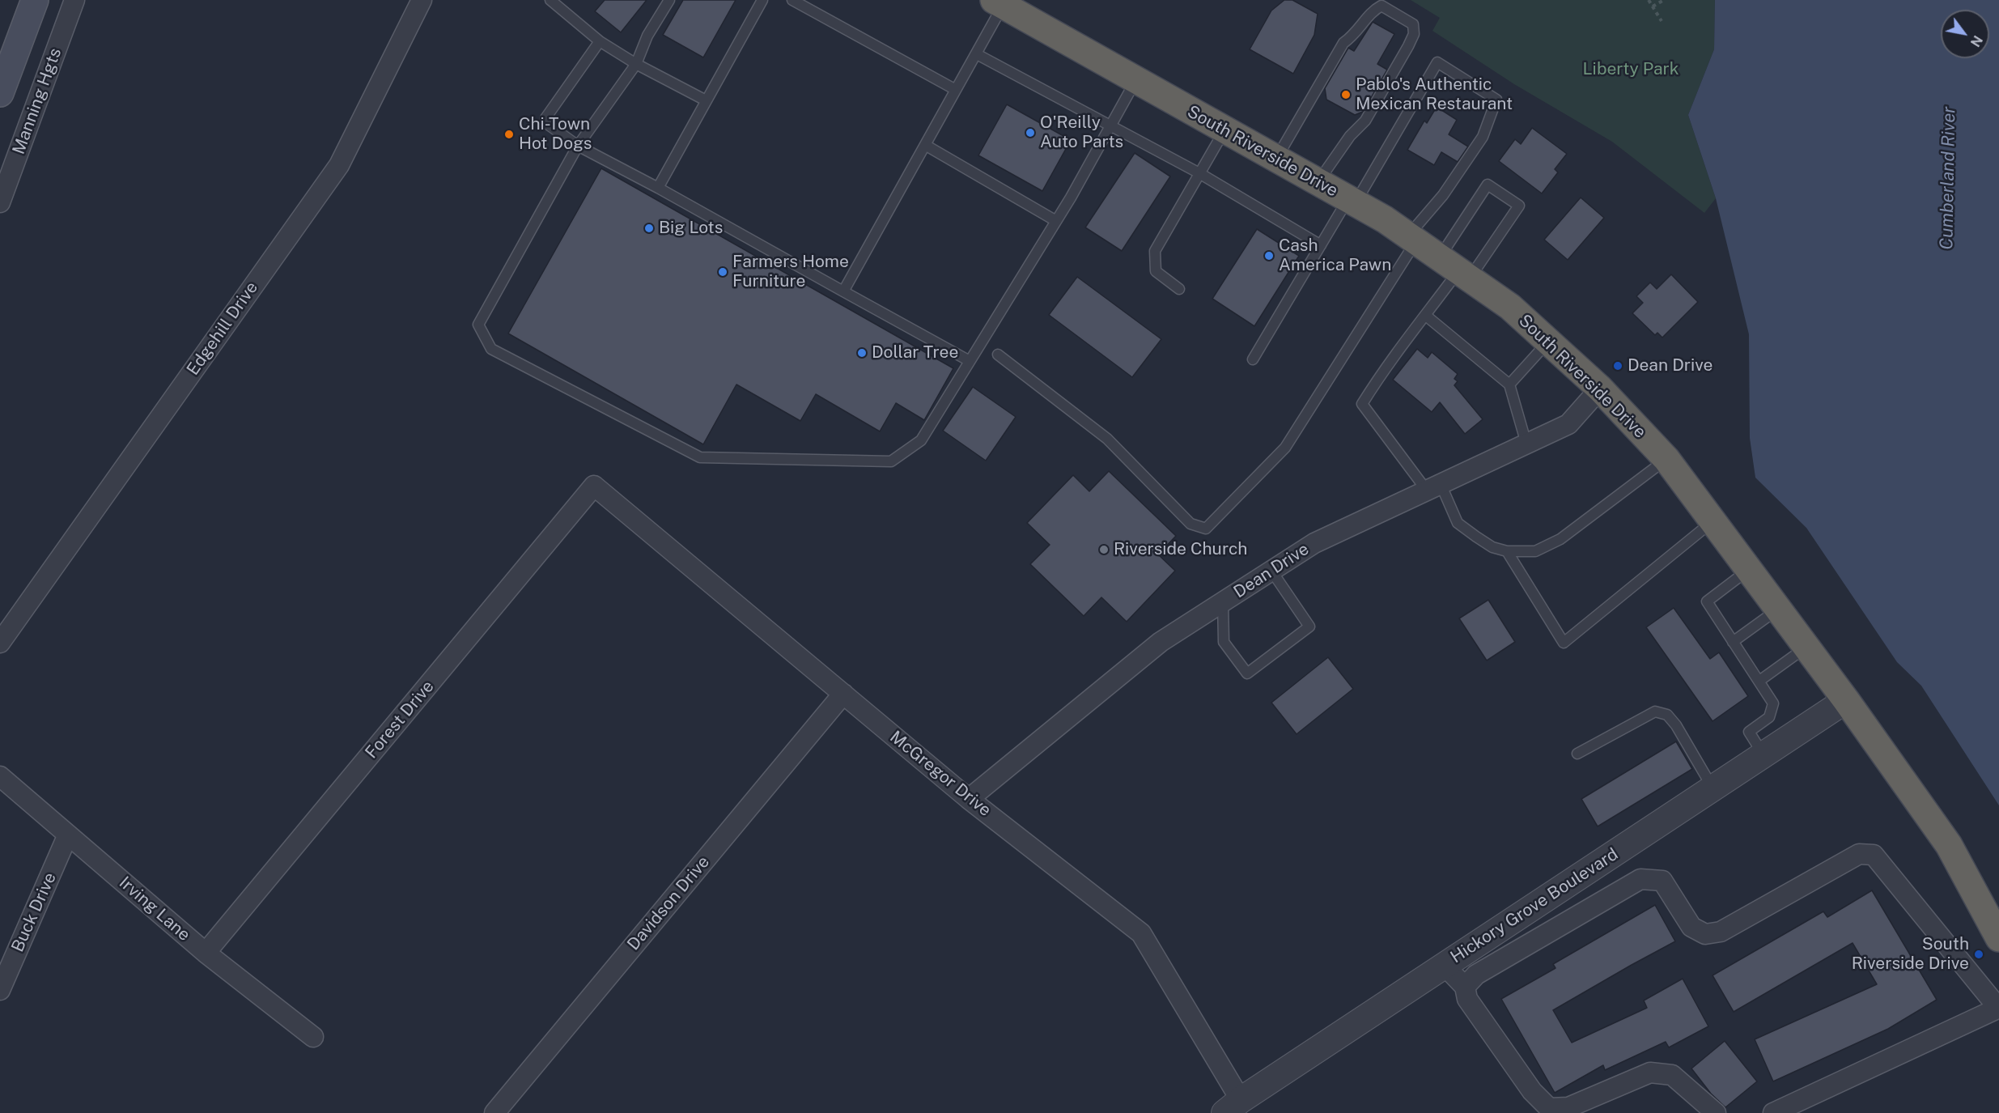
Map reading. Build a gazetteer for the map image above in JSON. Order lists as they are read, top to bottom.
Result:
{
  "streets": {
    "highway": ["South Riverside Drive"],
    "street": [
      "Manning Hgts",
      "Edgehill Drive",
      "Dean Drive",
      "Forest Drive",
      "McGregor Drive",
      "Davidson Drive",
      "Hickory Grove Boulevard",
      "Irving Lane",
      "Buck Drive"
    ]
  },
  "crossings": [
    ["South Riverside Drive", "Dean Drive"],
    ["South Riverside Drive", "Hickory Grove Boulevard"],
    ["Dean Drive", "McGregor Drive"],
    ["Forest Drive", "McGregor Drive"],
    ["Forest Drive", "Irving Lane"],
    ["McGregor Drive", "Davidson Drive"],
    ["McGregor Drive", "Hickory Grove Boulevard"],
    ["Irving Lane", "Buck Drive"]
  ],
  "water": ["Cumberland River"],
  "parks": ["Liberty Park"],
  "places": [
    "Pablo's Authentic Mexican Restaurant",
    "O'Reilly Auto Parts",
    "Chi-Town Hot Dogs",
    "Big Lots",
    "Cash America Pawn",
    "Farmers Home Furniture",
    "Dollar Tree",
    "Dean Drive",
    "Riverside Church",
    "South Riverside Drive"
  ],
  "north": "bottom right"
}
